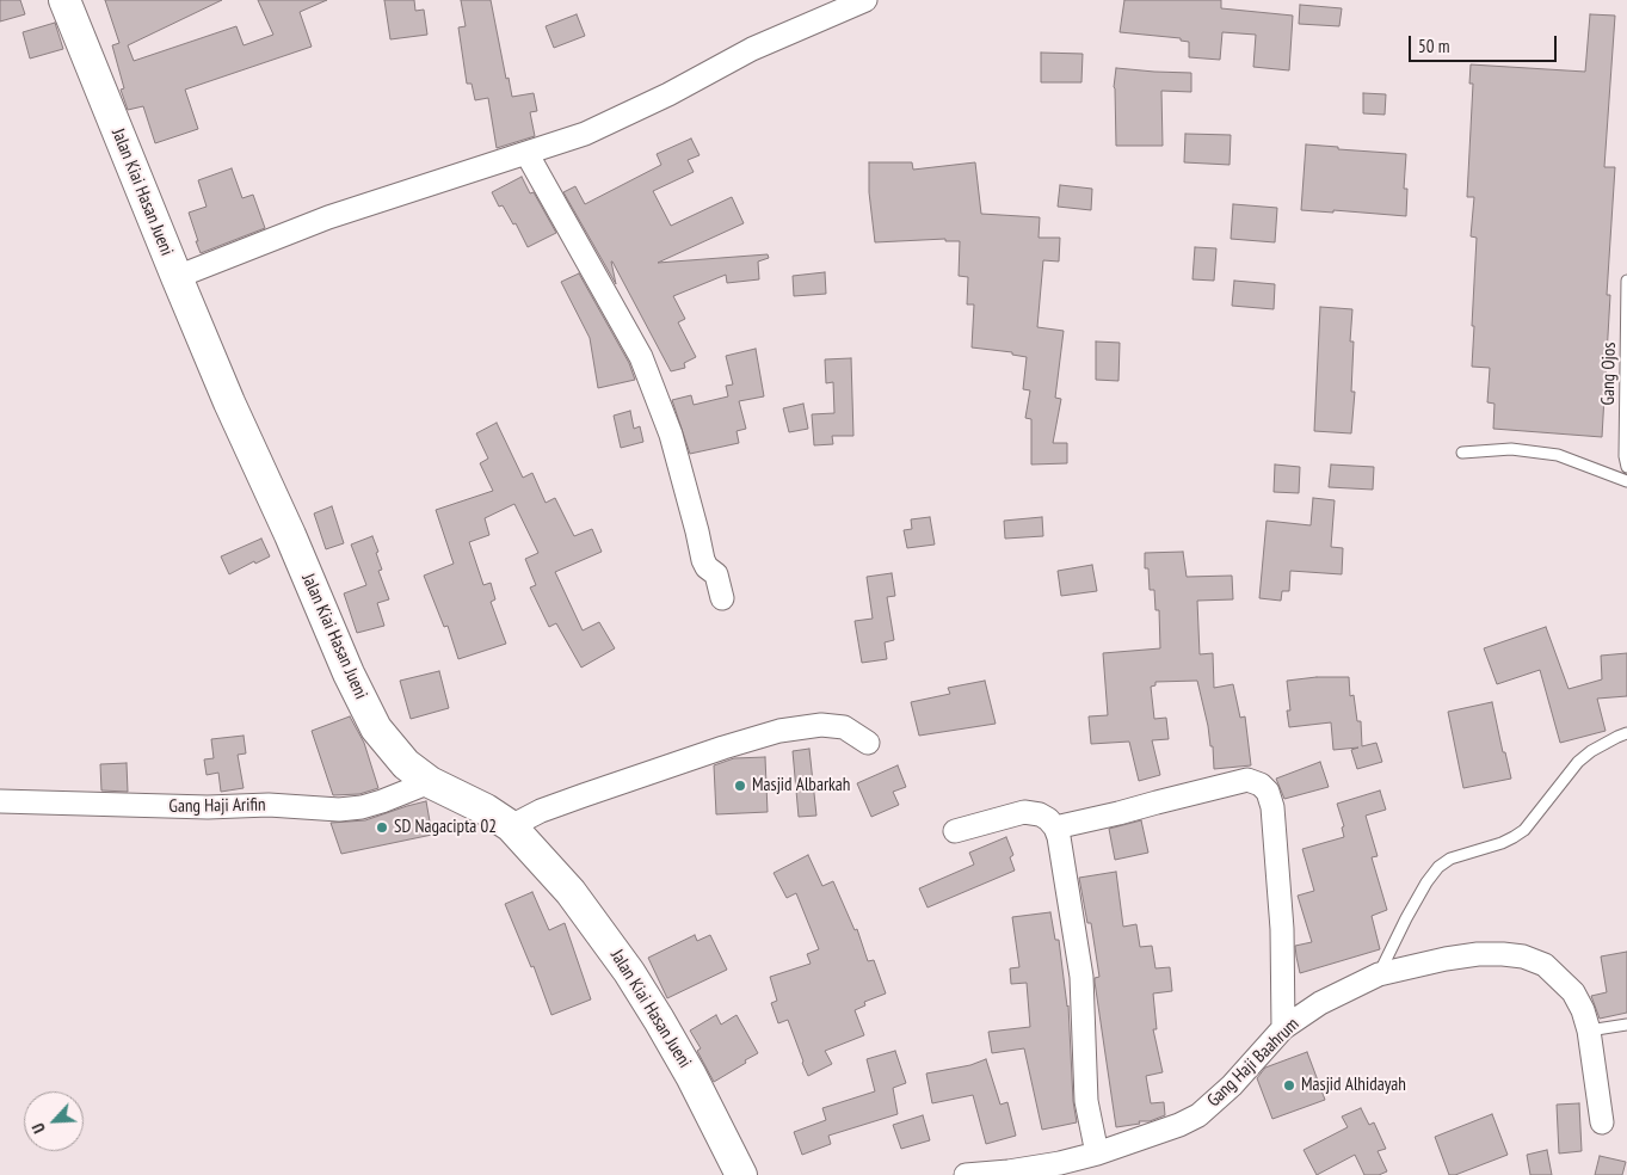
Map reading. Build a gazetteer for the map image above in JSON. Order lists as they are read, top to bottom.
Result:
{
  "streets": {
    "street": ["Jalan Kiai Hasan Jueni", "Gang Haji Arifin", "Gang Haji Baahrum"],
    "lane": ["Gang Ojos"]
  },
  "crossings": [
    ["Jalan Kiai Hasan Jueni", "Gang Haji Arifin"]
  ],
  "places": ["Masjid Albarkah", "SD Nagacipta 02", "Masjid Alhidayah"],
  "scale_bar": "50 m",
  "north": "bottom left"
}
